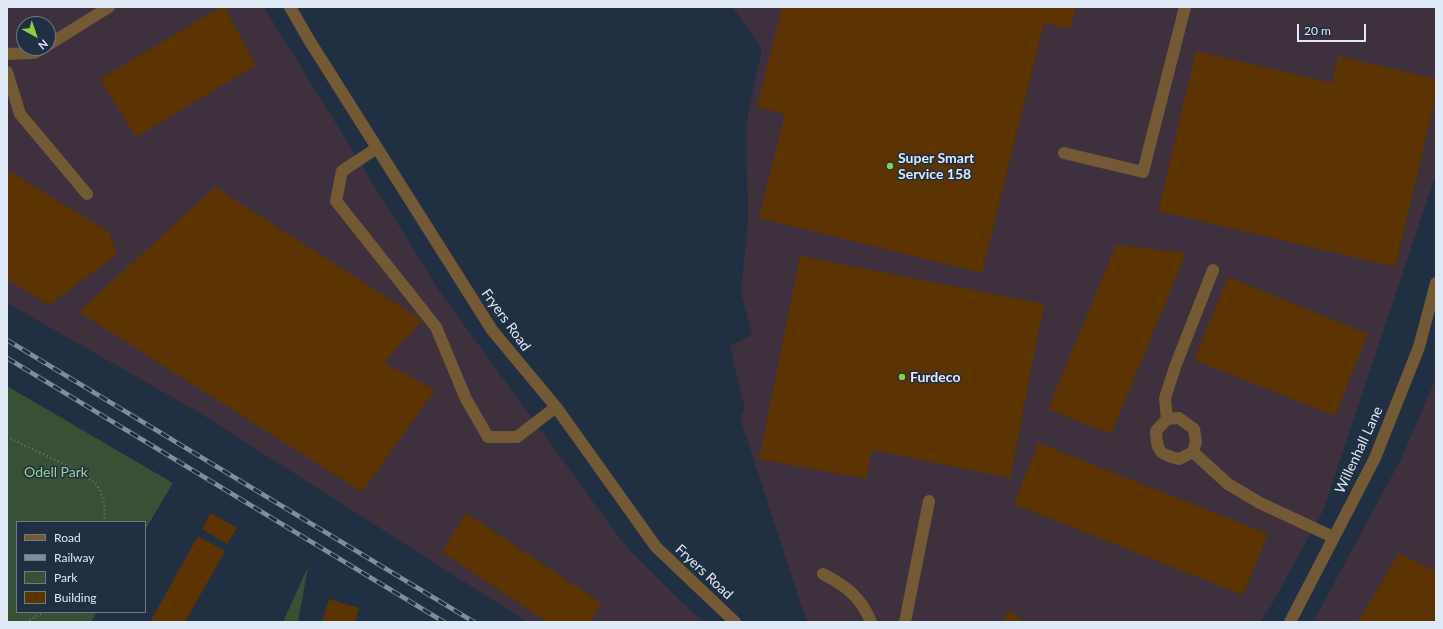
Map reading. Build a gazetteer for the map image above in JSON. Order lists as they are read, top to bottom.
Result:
{
  "streets": {
    "street": ["Fryers Road", "Willenhall Lane"]
  },
  "parks": ["Odell Park"],
  "places": ["Super Smart Service 158", "Furdeco"],
  "legend": [
    "Road",
    "Railway",
    "Park",
    "Building"
  ],
  "scale_bar": "20 m",
  "north": "bottom right"
}
